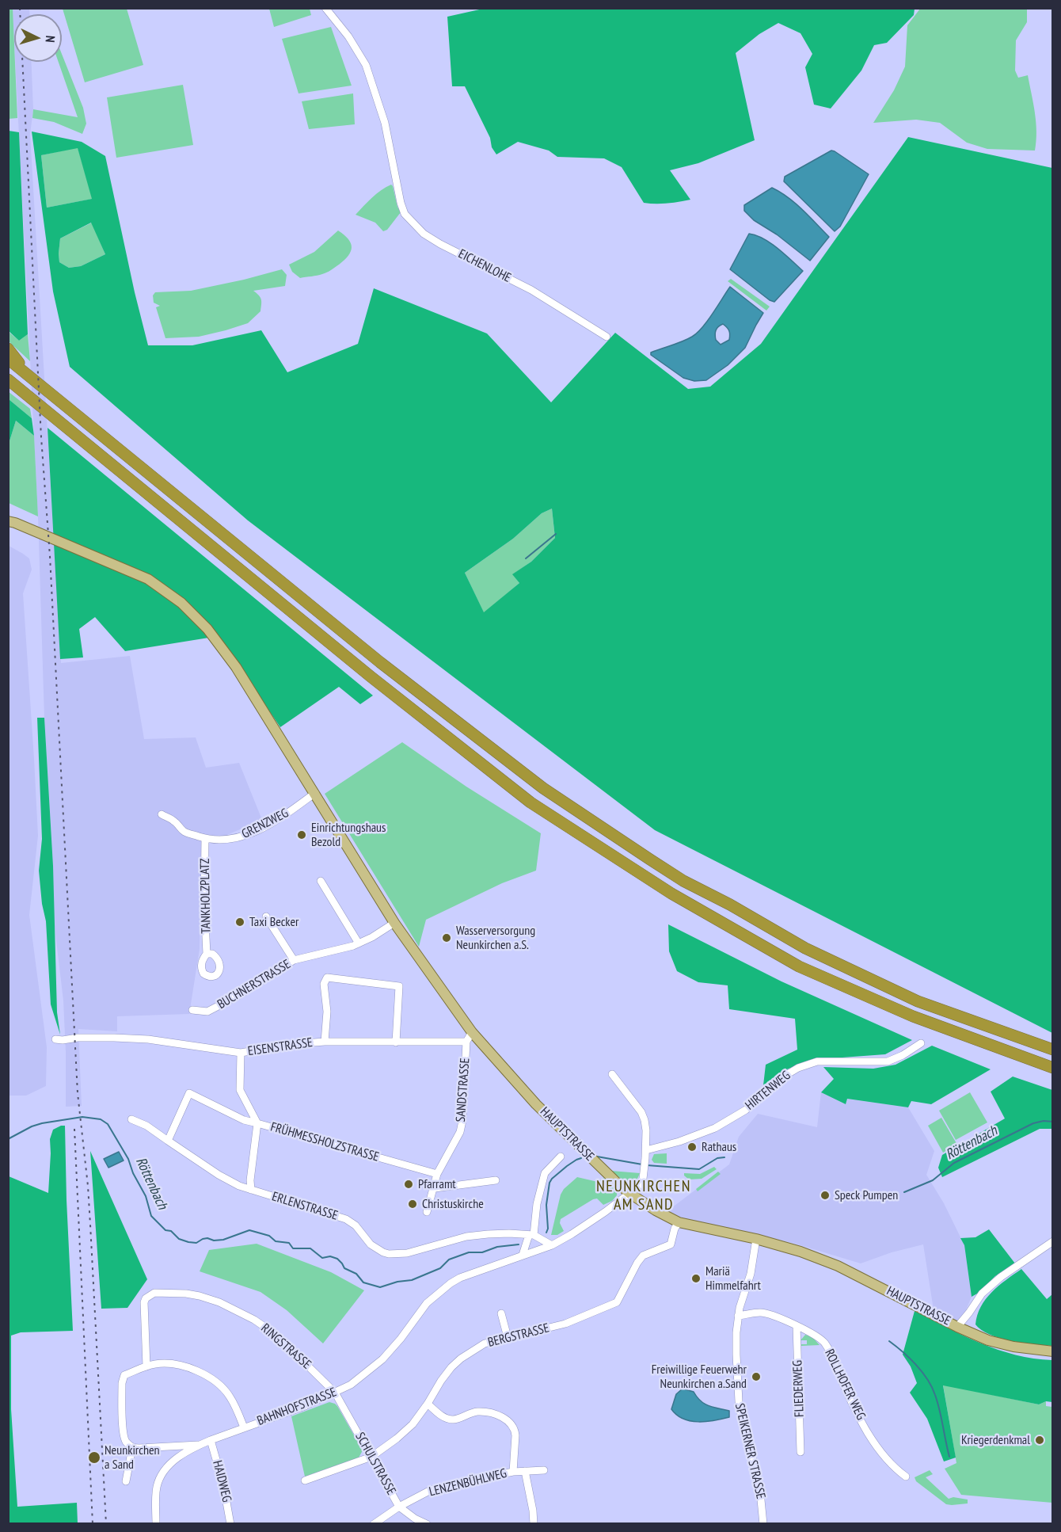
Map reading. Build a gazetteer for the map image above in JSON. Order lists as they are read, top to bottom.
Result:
{
  "streets": {
    "main road": ["HAUPTSTRASSE"],
    "street": [
      "EICHENLOHE",
      "GRENZWEG",
      "TANKHOLZPLATZ",
      "BUCHNERSTRASSE",
      "EISENSTRASSE",
      "SANDSTRASSE",
      "HIRTENWEG",
      "FRÜHMESSHOLZSTRASSE",
      "ERLENSTRASSE",
      "BERGSTRASSE",
      "RINGSTRASSE",
      "ROLLHOFER WEG",
      "FLIEDERWEG",
      "BAHNHOFSTRASSE",
      "SPEIKERNER STRASSE",
      "SCHULSTRASSE",
      "HAIDWEG",
      "LENZENBÜHLWEG"
    ]
  },
  "crossings": [
    ["GRENZWEG", "TANKHOLZPLATZ"],
    ["GRENZWEG", "HAUPTSTRASSE"],
    ["BUCHNERSTRASSE", "HAUPTSTRASSE"],
    ["EISENSTRASSE", "SANDSTRASSE"],
    ["EISENSTRASSE", "FRÜHMESSHOLZSTRASSE"],
    ["SANDSTRASSE", "FRÜHMESSHOLZSTRASSE"],
    ["HIRTENWEG", "BAHNHOFSTRASSE"],
    ["HAUPTSTRASSE", "BERGSTRASSE"],
    ["HAUPTSTRASSE", "BAHNHOFSTRASSE"],
    ["HAUPTSTRASSE", "SPEIKERNER STRASSE"],
    ["ERLENSTRASSE", "BAHNHOFSTRASSE"],
    ["BERGSTRASSE", "SCHULSTRASSE"],
    ["RINGSTRASSE", "BAHNHOFSTRASSE"],
    ["RINGSTRASSE", "SCHULSTRASSE"],
    ["ROLLHOFER WEG", "FLIEDERWEG"],
    ["ROLLHOFER WEG", "SPEIKERNER STRASSE"],
    ["BAHNHOFSTRASSE", "SCHULSTRASSE"],
    ["BAHNHOFSTRASSE", "HAIDWEG"],
    ["SCHULSTRASSE", "LENZENBÜHLWEG"]
  ],
  "districts": ["NEUNKIRCHEN AM SAND"],
  "water": ["Röttenbach"],
  "places": [
    "Einrichtungshaus Bezold",
    "Taxi Becker",
    "Wasserversorgung Neunkirchen a.S.",
    "Rathaus",
    "Pfarramt",
    "Speck Pumpen",
    "Christuskirche",
    "Mariä Himmelfahrt",
    "Freiwillige Feuerwehr Neunkirchen a.Sand",
    "Kriegerdenkmal",
    "Neunkirchen a Sand"
  ],
  "north": "right"
}
